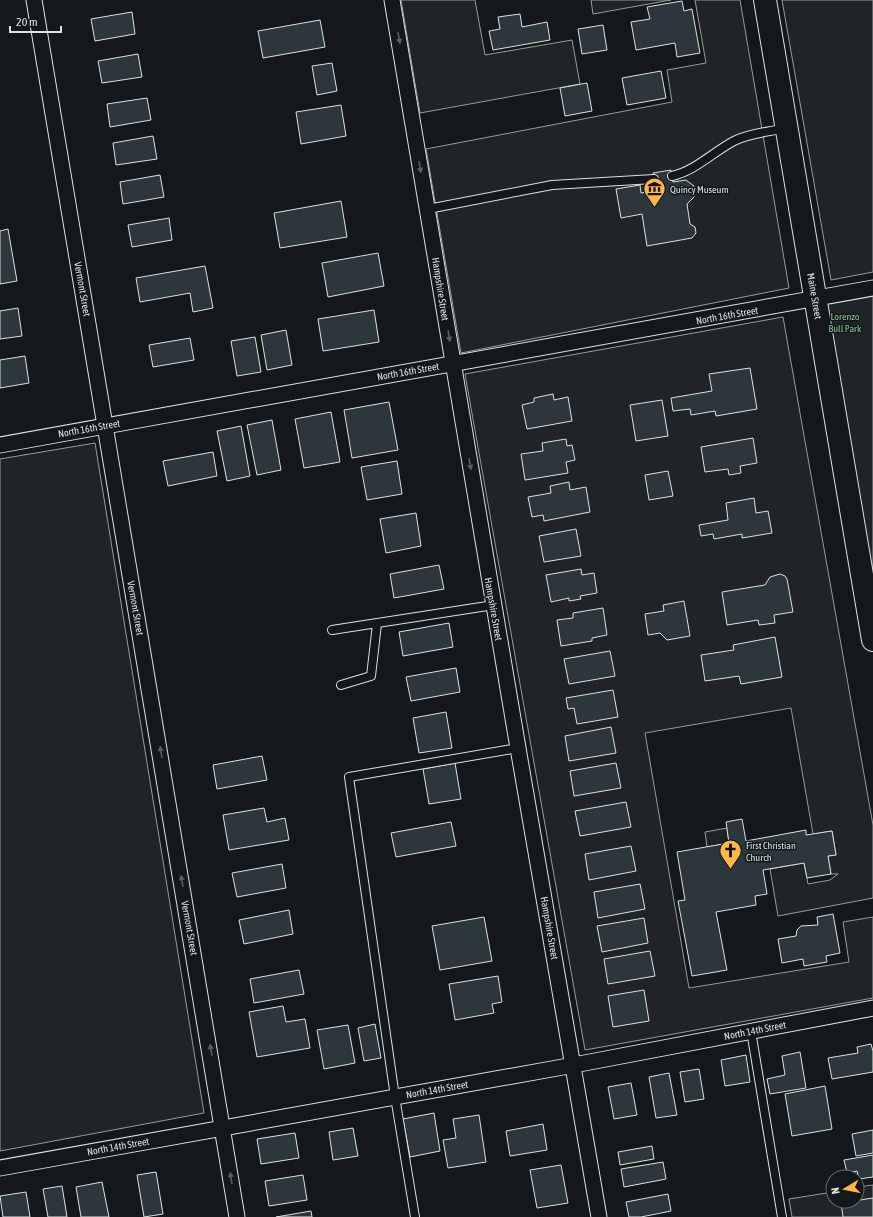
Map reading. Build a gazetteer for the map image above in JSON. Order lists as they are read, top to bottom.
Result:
{
  "streets": {
    "street": [
      "Vermont Street",
      "Hampshire Street",
      "Maine Street",
      "North 16th Street",
      "North 14th Street"
    ]
  },
  "crossings": [
    ["Vermont Street", "North 16th Street"],
    ["Vermont Street", "North 14th Street"],
    ["Hampshire Street", "North 16th Street"],
    ["Hampshire Street", "North 14th Street"],
    ["Maine Street", "North 16th Street"]
  ],
  "one_way": ["Vermont Street", "Hampshire Street"],
  "parks": ["Lorenzo Bull Park"],
  "places": {
    "museum": ["Quincy Museum"],
    "church": ["First Christian Church"]
  },
  "scale_bar": "20 m",
  "north": "left"
}
